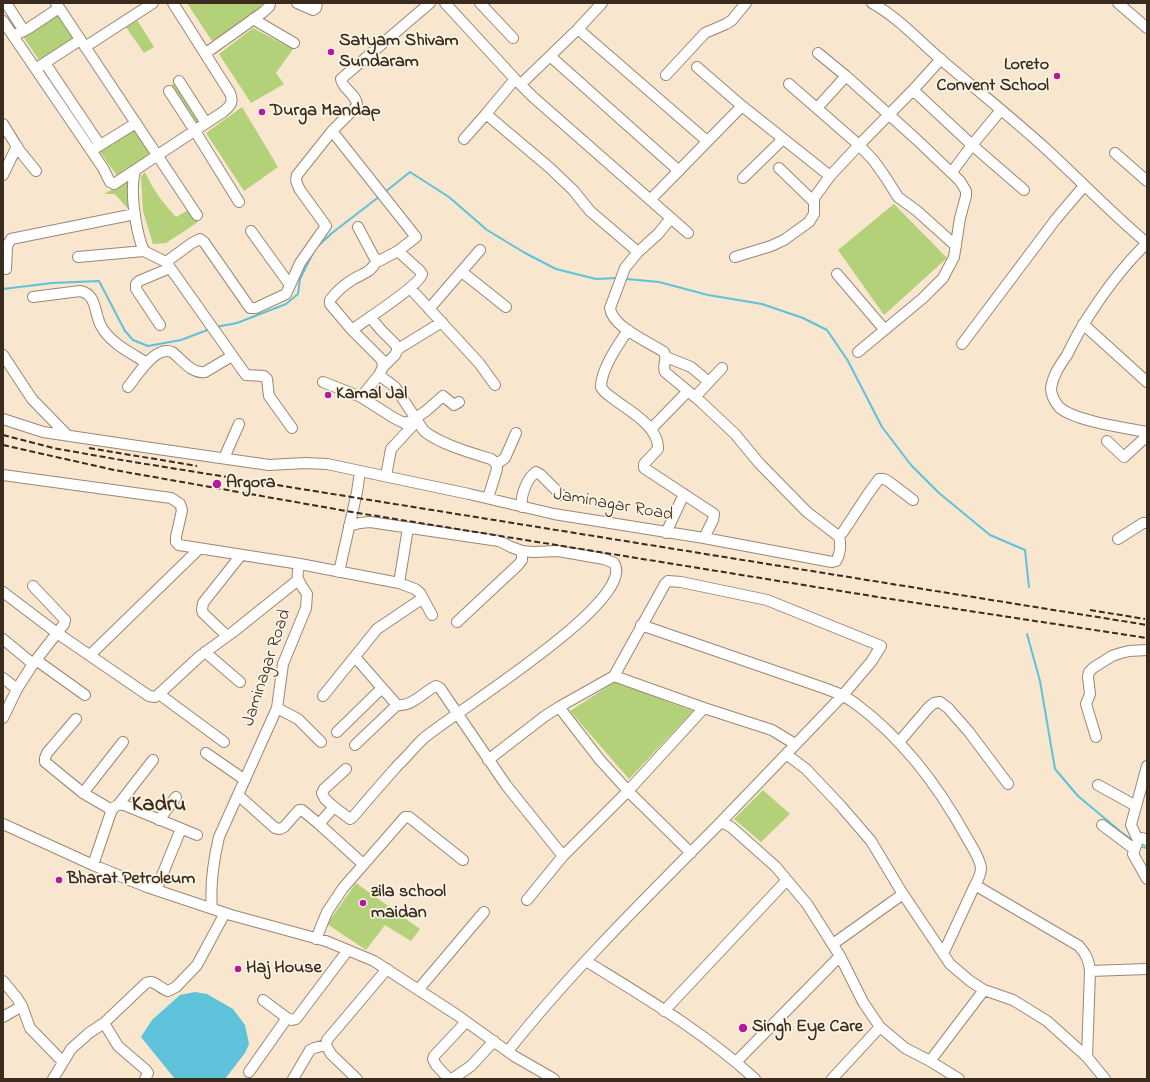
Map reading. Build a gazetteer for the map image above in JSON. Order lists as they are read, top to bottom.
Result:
{
  "streets": {
    "street": ["Jaminagar Road"]
  },
  "districts": ["Kadru"],
  "places": [
    "Satyam Shivam Sundaram",
    "Loreto Convent School",
    "Durga Mandap",
    "Kamal Jal",
    "Argora",
    "Bharat Petroleum",
    "zila school maidan",
    "Haj House",
    "Singh Eye Care"
  ]
}
